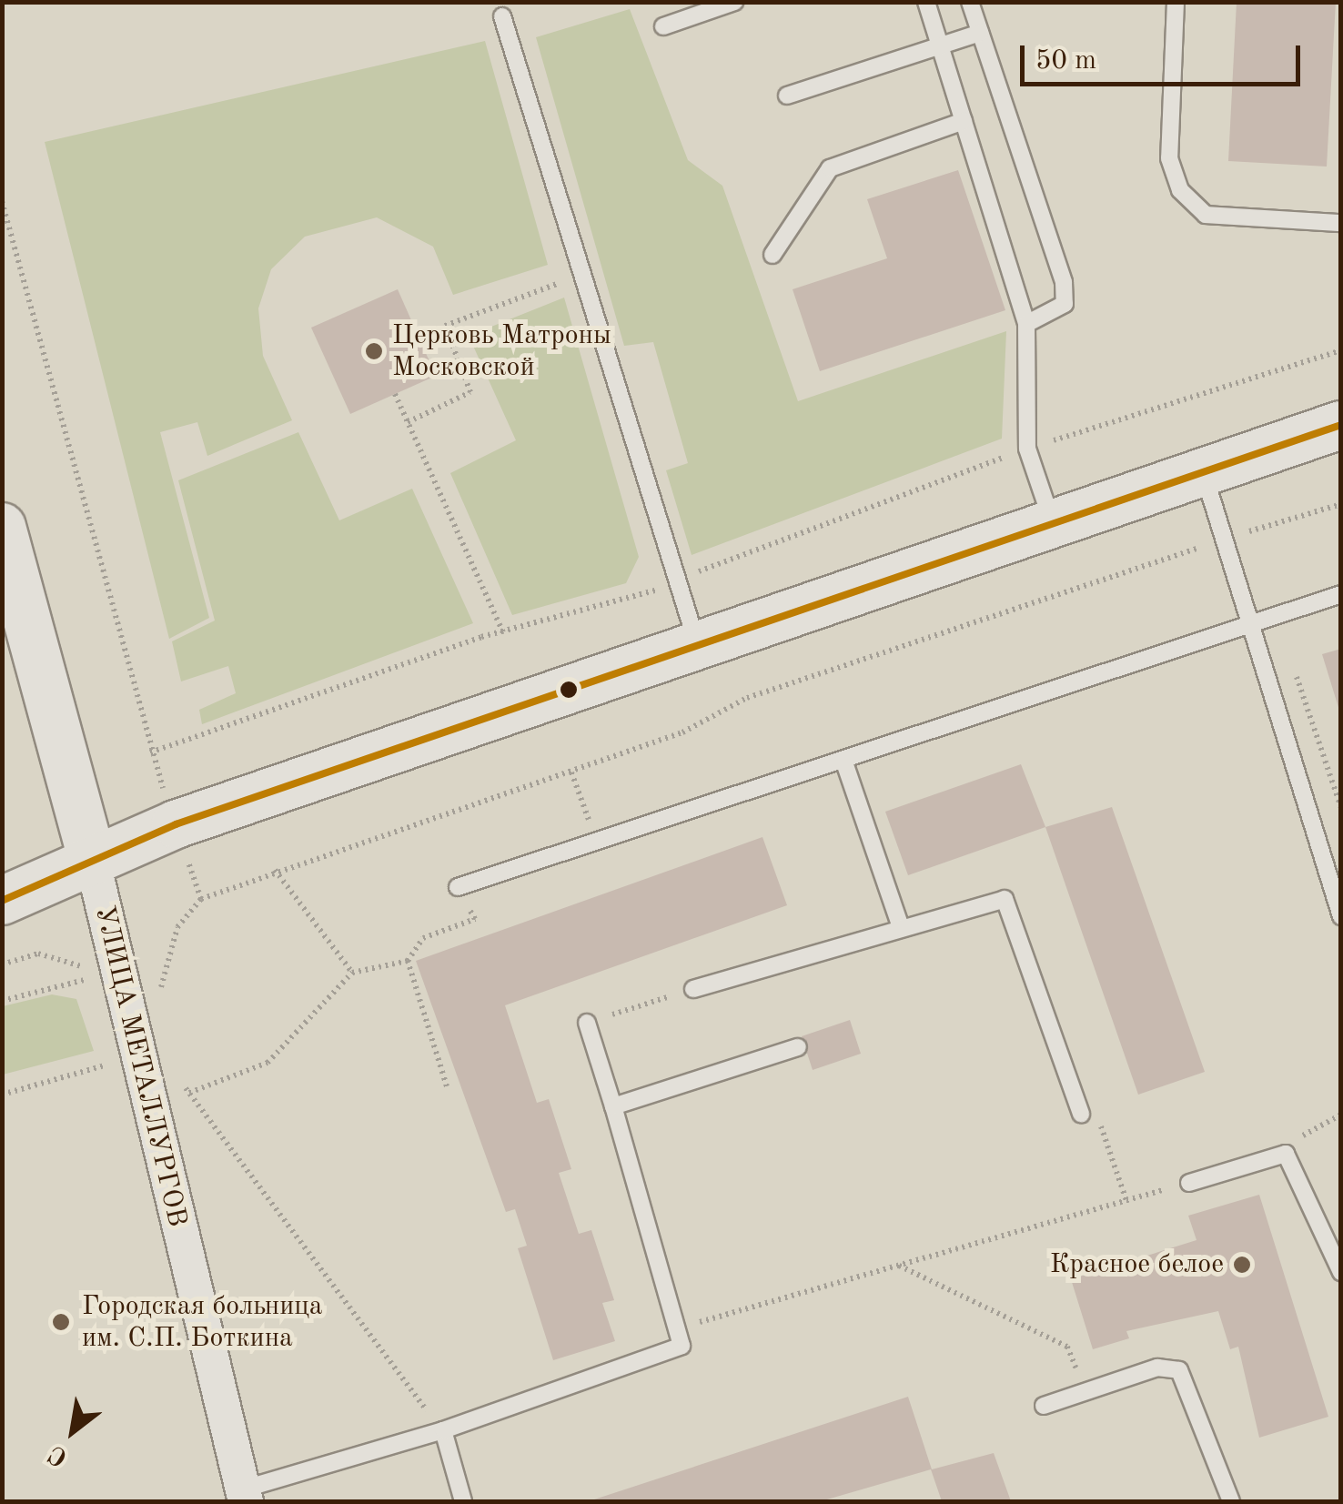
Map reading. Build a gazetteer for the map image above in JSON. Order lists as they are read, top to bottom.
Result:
{
  "streets": {
    "main road": ["УЛИЦА МЕТАЛЛУРГОВ"]
  },
  "places": ["Церковь Матроны Московской", "Красное белое", "Городская больница им. С.П. Боткина"],
  "scale_bar": "50 m",
  "north": "bottom left"
}
